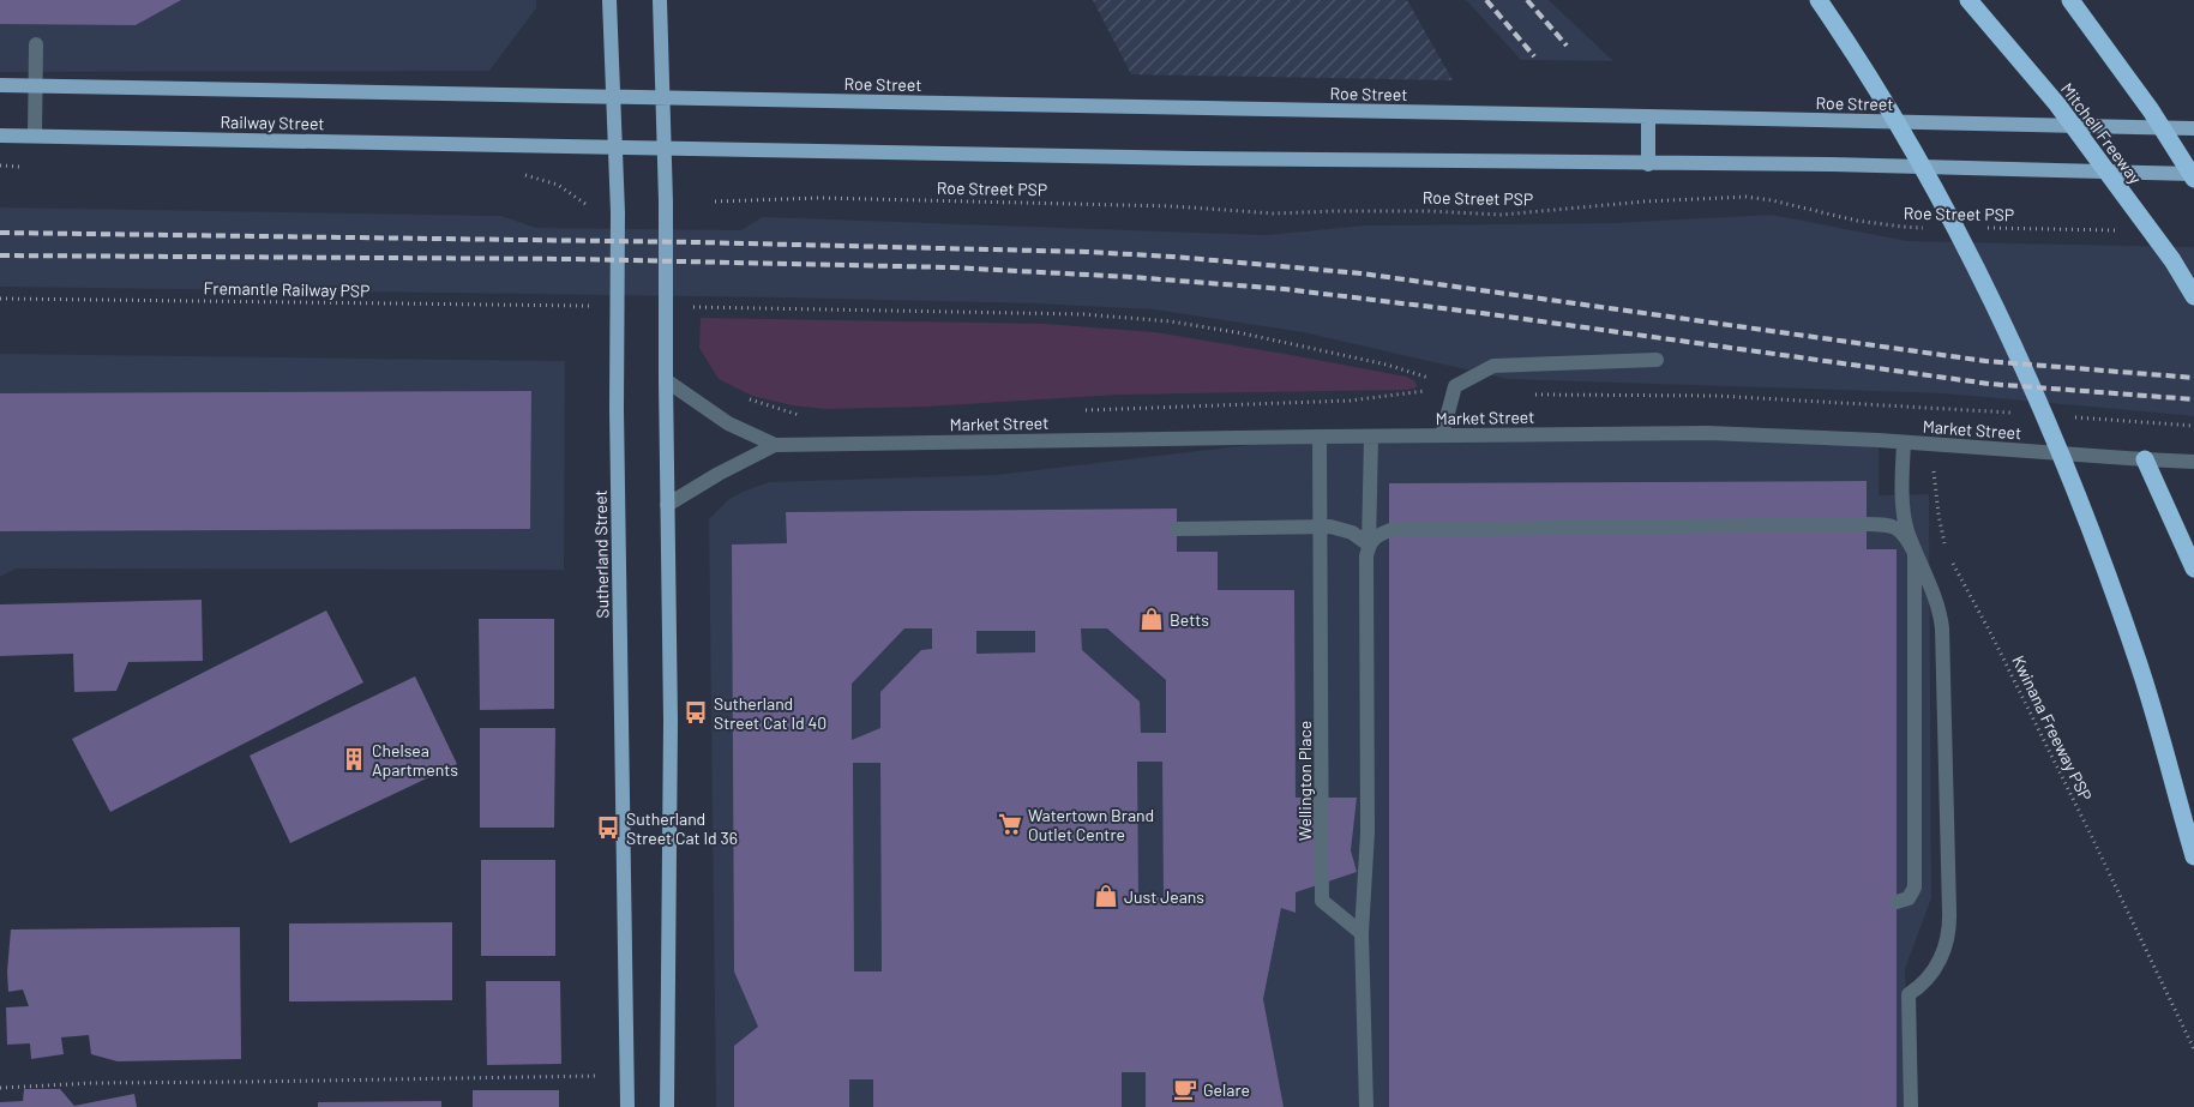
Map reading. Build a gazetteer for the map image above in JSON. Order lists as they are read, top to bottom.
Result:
{
  "streets": {
    "highway": ["Mitchell Freeway"],
    "main road": ["Roe Street", "Railway Street", "Sutherland Street"],
    "street": ["Market Street", "Wellington Place"],
    "path": ["Roe Street PSP", "Fremantle Railway PSP", "Kwinana Freeway PSP"]
  },
  "crossings": [
    ["Roe Street", "Railway Street"],
    ["Roe Street", "Sutherland Street"],
    ["Railway Street", "Sutherland Street"],
    ["Market Street", "Wellington Place"]
  ],
  "places": {
    "shop": ["Betts", "Just Jeans"],
    "bus stop": ["Sutherland Street Cat Id 40", "Sutherland Street Cat Id 36"],
    "building": ["Chelsea Apartments"],
    "supermarket": ["Watertown Brand Outlet Centre"],
    "cafe": ["Gelare"]
  }
}
